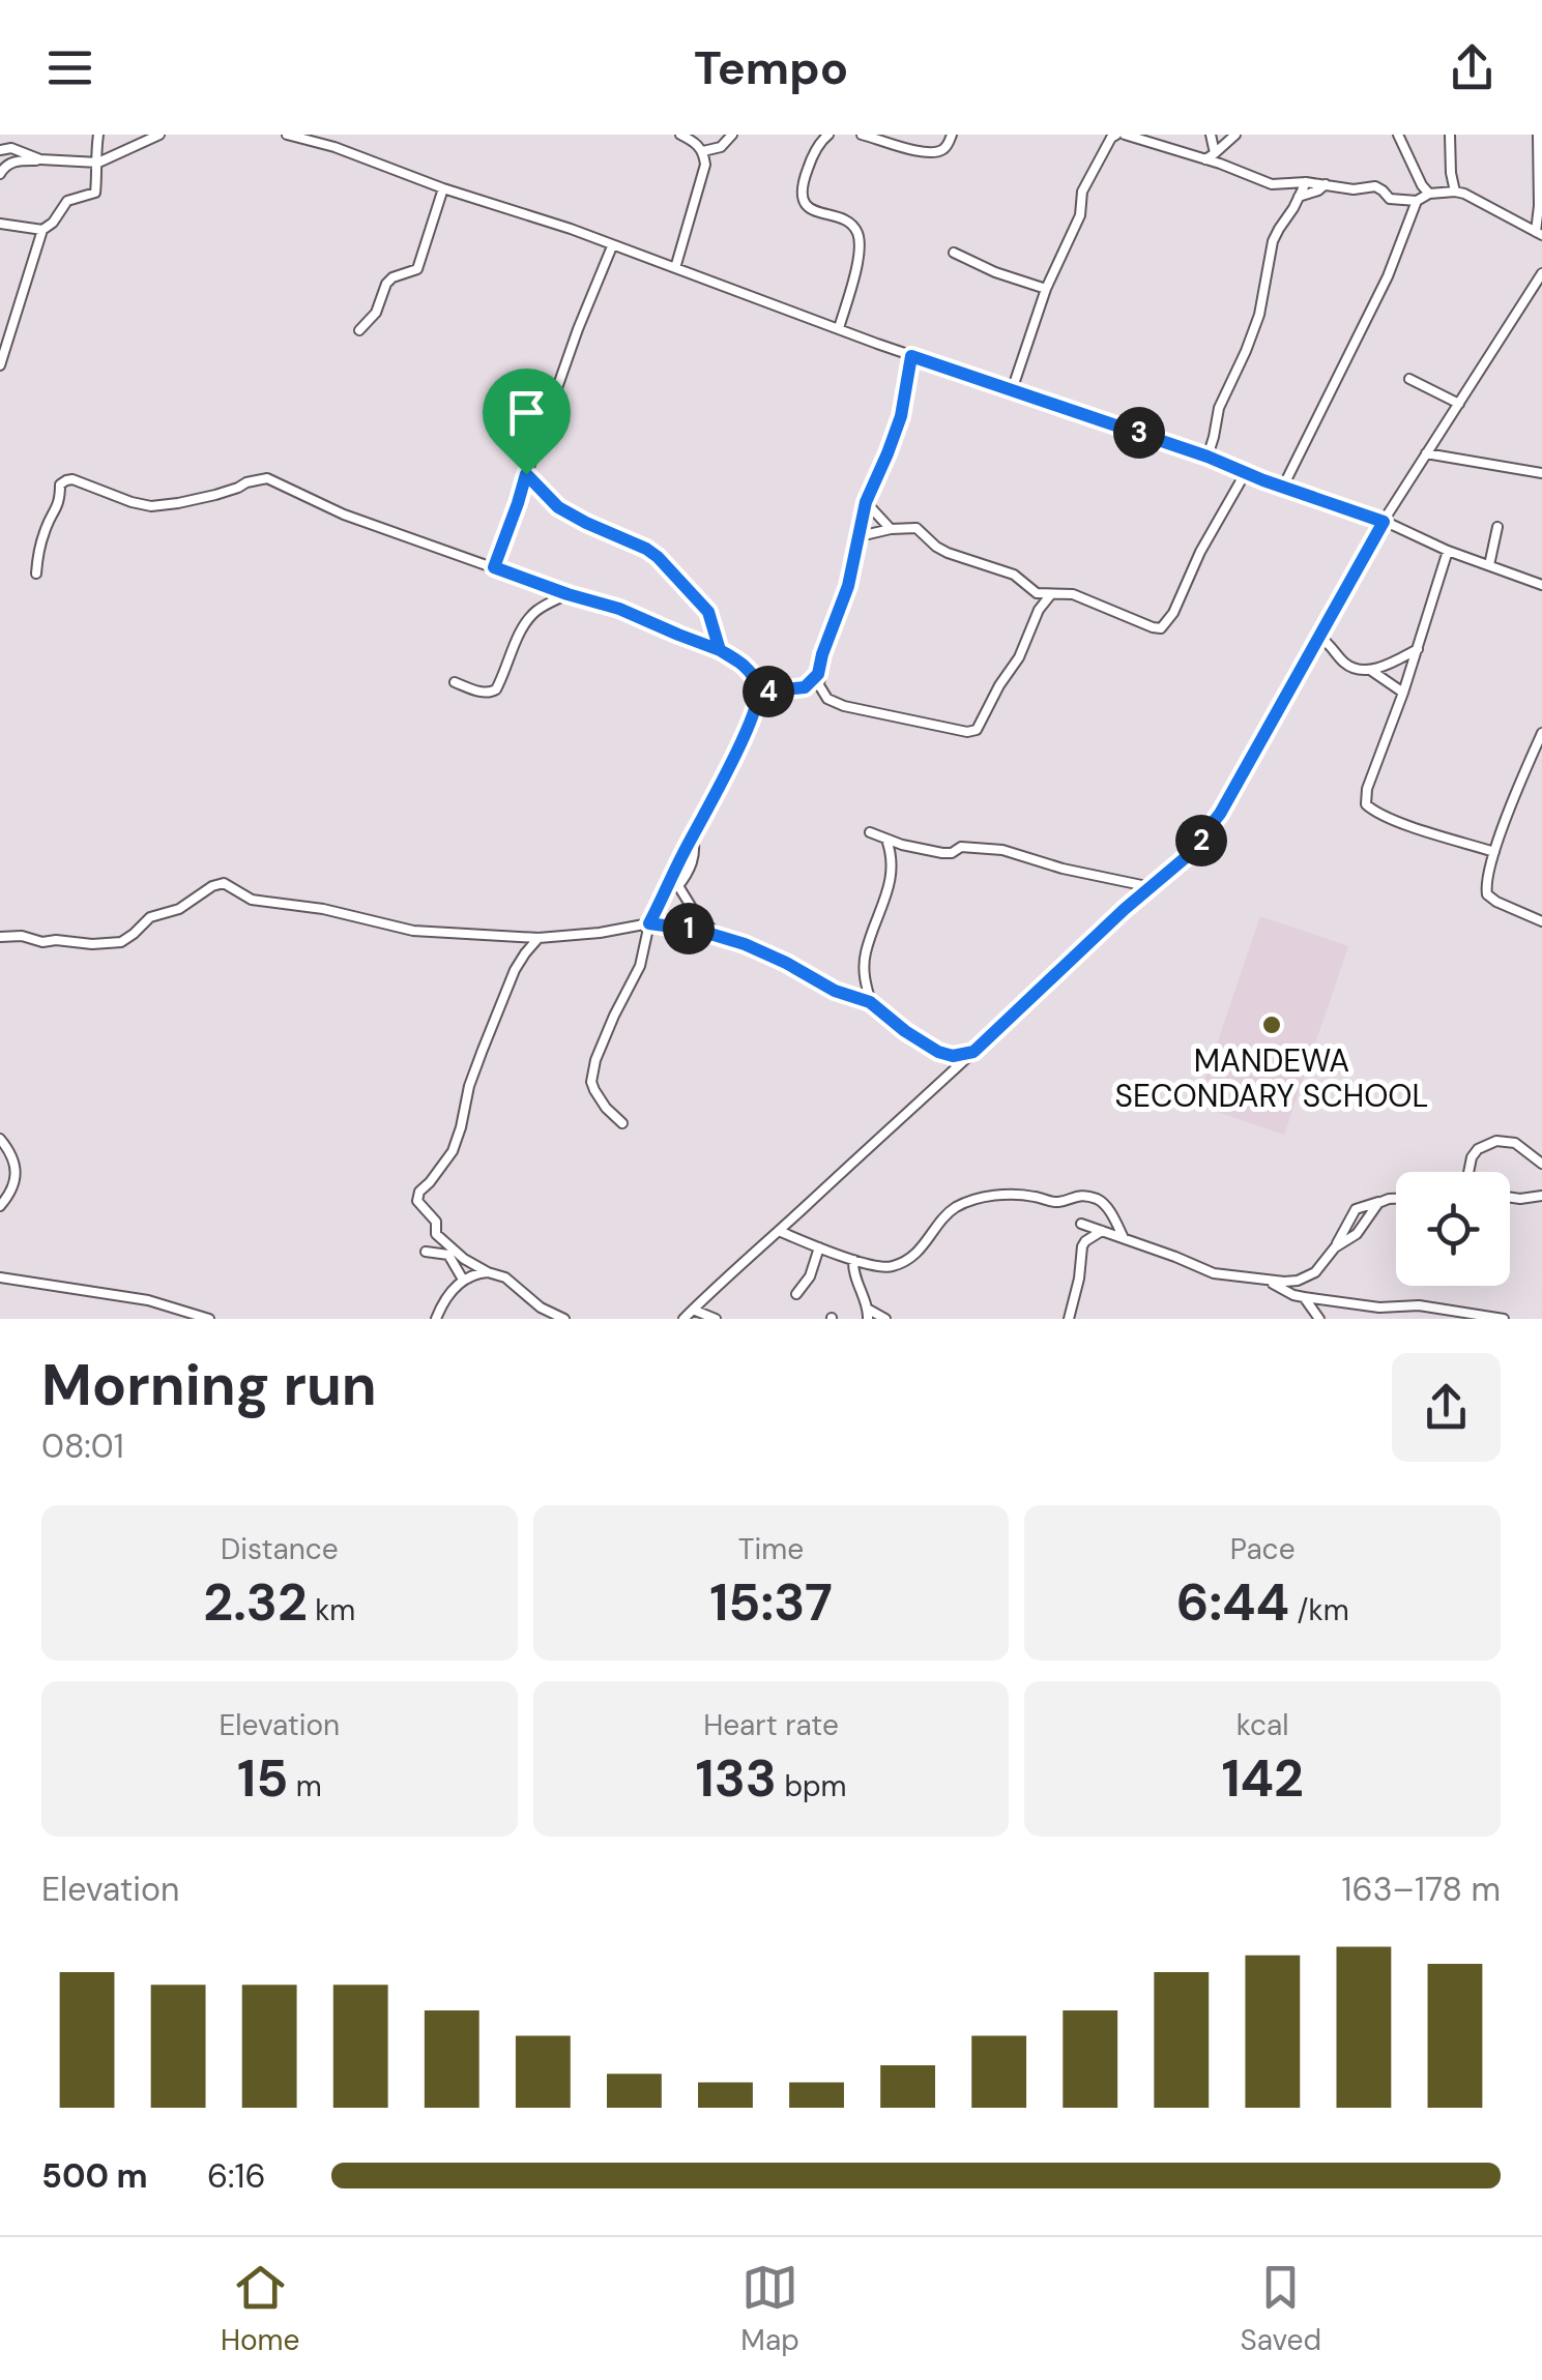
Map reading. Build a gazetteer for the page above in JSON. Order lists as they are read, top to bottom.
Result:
{
  "places": ["MANDEWA SECONDARY SCHOOL"],
  "page": {
    "header": "Tempo",
    "pins": [
      "3",
      "4",
      "2",
      "1"
    ],
    "heading": ["Morning run", "08:01"],
    "stats": [
      ["Distance", "2.32 km"],
      ["Time", "15:37"],
      ["Pace", "6:44 /km"],
      ["Elevation", "15 m"],
      ["Heart rate", "133 bpm"],
      ["kcal", "142"]
    ],
    "chart": ["Elevation", "163–178 m"],
    "list": [
      {
        "name": "500 m",
        "note": "6:16"
      }
    ],
    "tabs": ["Home", "Map", "Saved"]
  }
}
